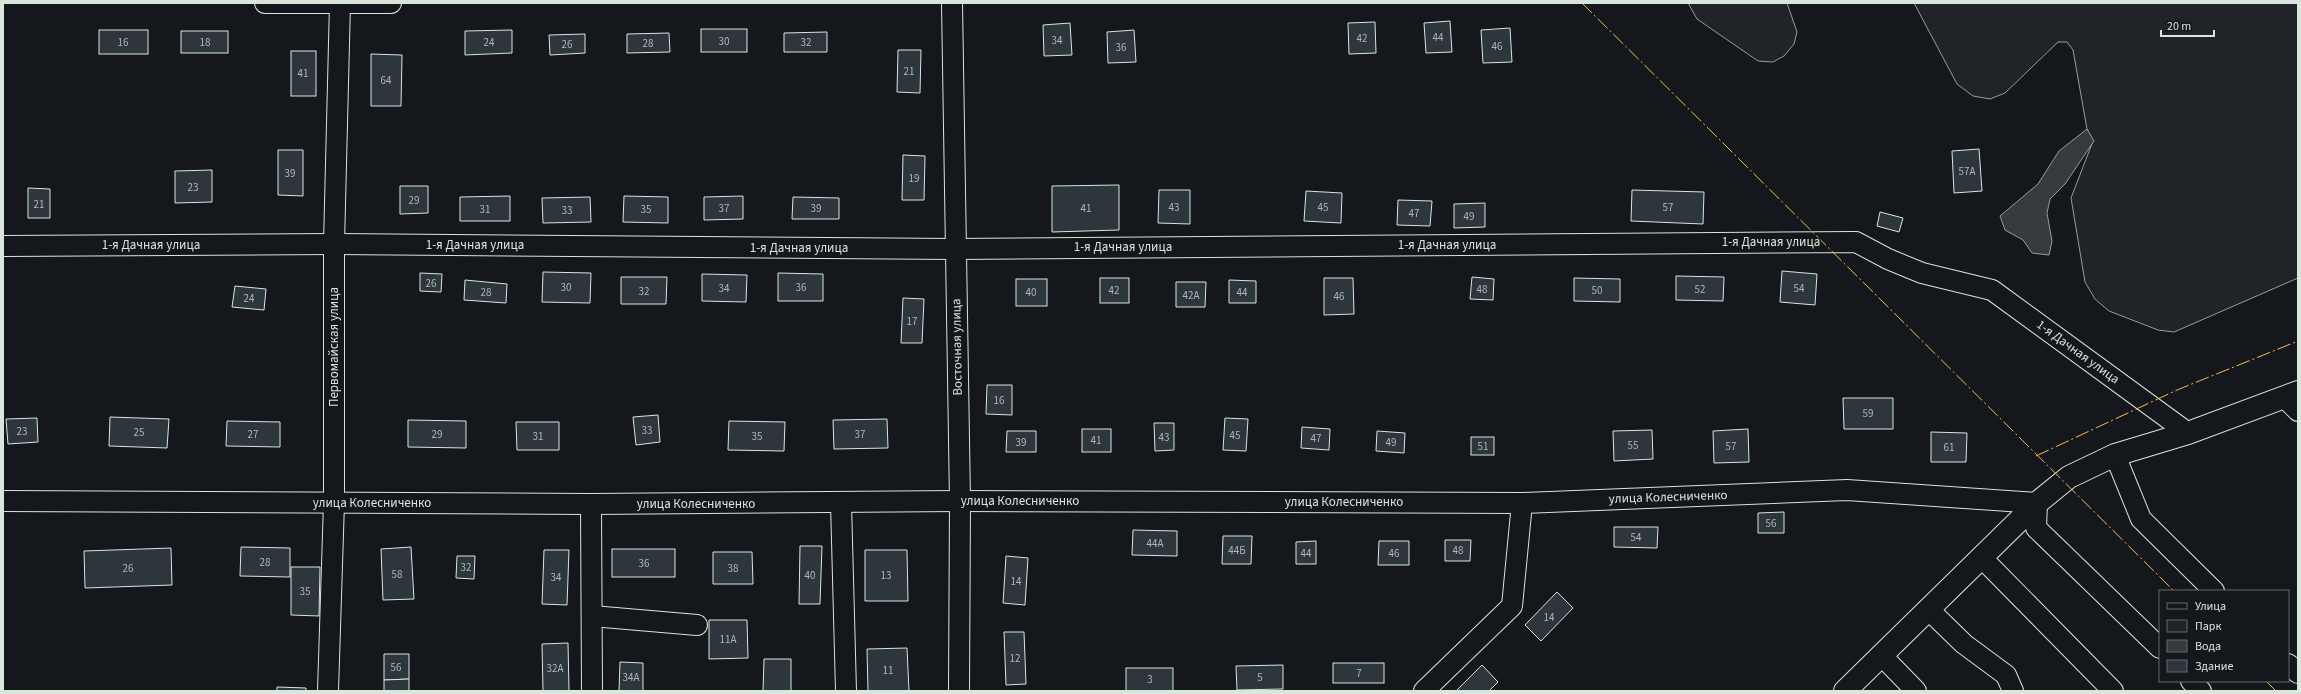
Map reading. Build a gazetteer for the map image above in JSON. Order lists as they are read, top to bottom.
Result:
{
  "streets": {
    "street": [
      "1-я Дачная улица",
      "Первомайская улица",
      "Восточная улица",
      "улица Колесниченко"
    ]
  },
  "crossings": [
    ["1-я Дачная улица", "Первомайская улица"],
    ["1-я Дачная улица", "Восточная улица"],
    ["Первомайская улица", "улица Колесниченко"],
    ["Восточная улица", "улица Колесниченко"]
  ],
  "house_numbers": [
    "44",
    "42",
    "34",
    "30",
    "16",
    "18",
    "24",
    "32",
    "28",
    "26",
    "46",
    "36",
    "21",
    "41",
    "64",
    "57А",
    "39",
    "19",
    "23",
    "29",
    "21",
    "43",
    "45",
    "57",
    "37",
    "39",
    "41",
    "31",
    "35",
    "33",
    "47",
    "49",
    "26",
    "30",
    "36",
    "34",
    "54",
    "48",
    "52",
    "42",
    "50",
    "32",
    "28",
    "40",
    "44",
    "42А",
    "46",
    "24",
    "17",
    "16",
    "59",
    "33",
    "23",
    "25",
    "27",
    "29",
    "37",
    "45",
    "31",
    "35",
    "43",
    "47",
    "41",
    "39",
    "49",
    "55",
    "51",
    "57",
    "61",
    "56",
    "54",
    "44А",
    "44Б",
    "48",
    "44",
    "46",
    "28",
    "36",
    "32",
    "26",
    "38",
    "58",
    "40",
    "13",
    "34",
    "14",
    "35",
    "14",
    "11А",
    "12",
    "56",
    "32А",
    "11",
    "7",
    "34А",
    "5",
    "3"
  ],
  "legend": [
    "Улица",
    "Парк",
    "Вода",
    "Здание"
  ],
  "scale_bar": "20 m"
}
